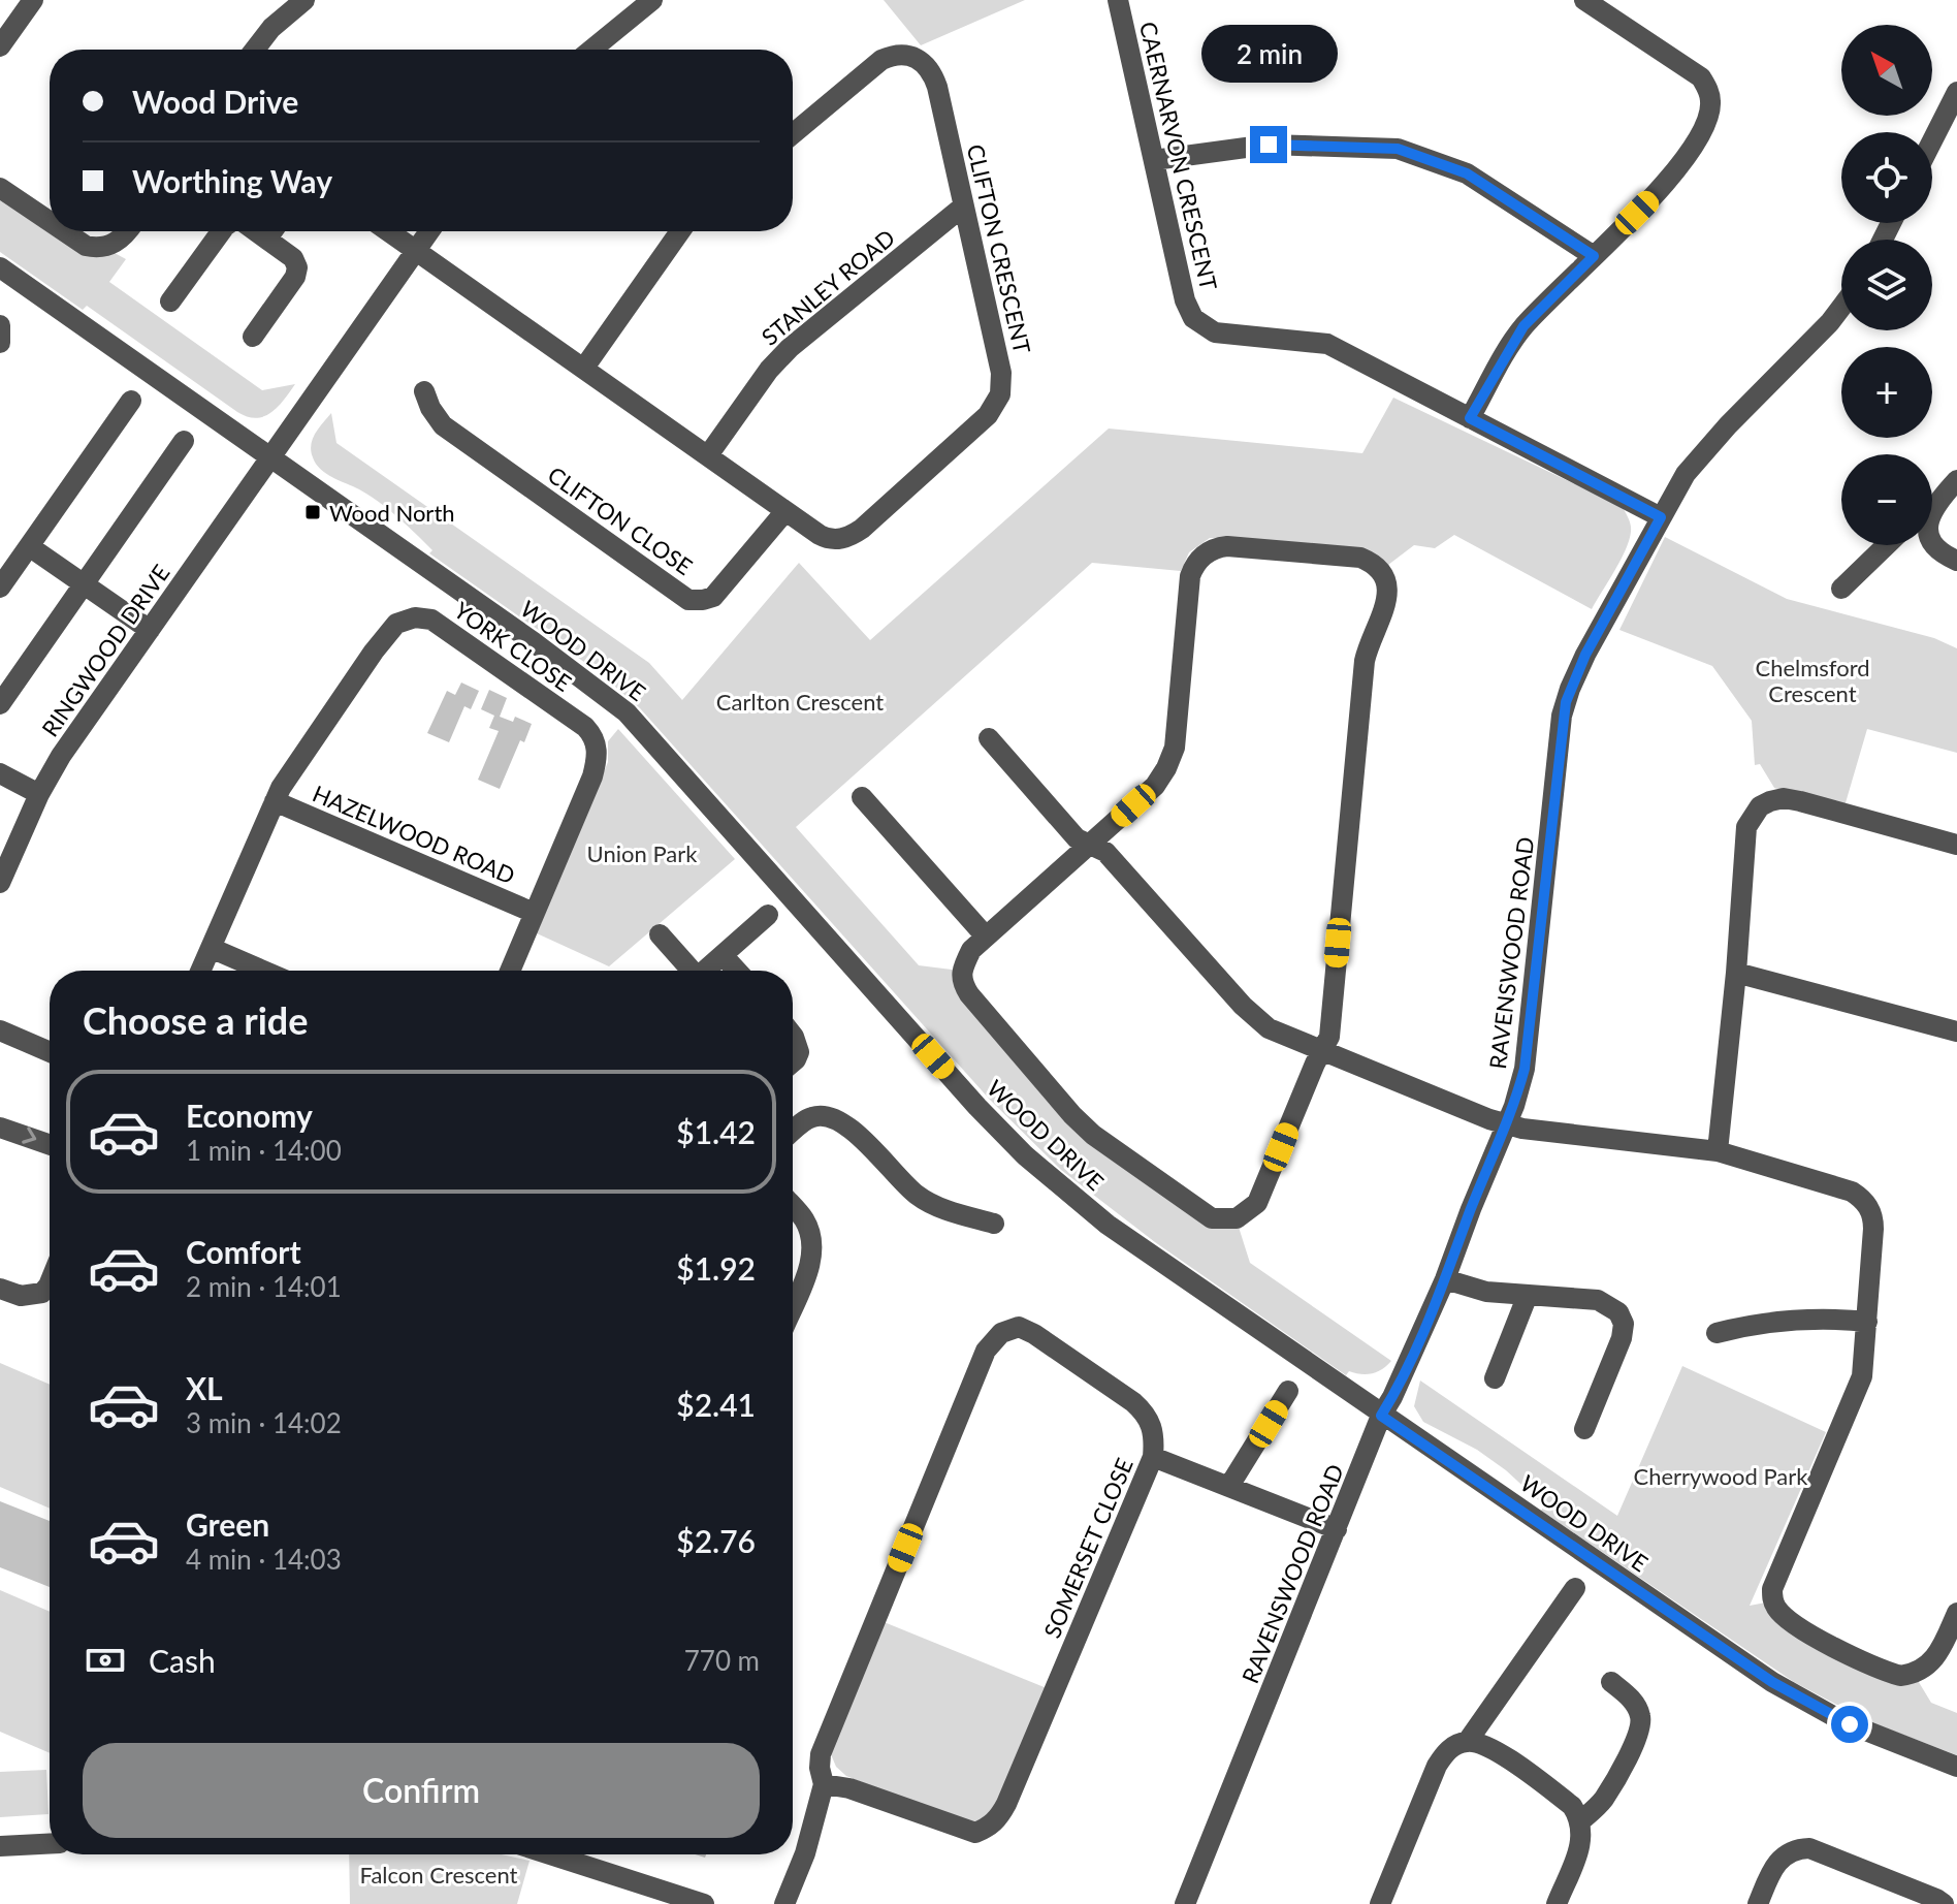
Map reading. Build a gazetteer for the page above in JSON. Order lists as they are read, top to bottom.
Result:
{
  "streets": {
    "street": [
      "CAERNARVON CRESCENT",
      "CLIFTON CRESCENT",
      "STANLEY ROAD",
      "CLIFTON CLOSE",
      "YORK CLOSE",
      "RINGWOOD DRIVE",
      "WOOD DRIVE",
      "HAZELWOOD ROAD",
      "RAVENSWOOD ROAD",
      "SOMERSET CLOSE"
    ]
  },
  "crossings": [
    ["CAERNARVON CRESCENT", "RAVENSWOOD ROAD"],
    ["CLIFTON CRESCENT", "STANLEY ROAD"],
    ["CLIFTON CRESCENT", "CLIFTON CLOSE"],
    ["CLIFTON CRESCENT", "RINGWOOD DRIVE"],
    ["YORK CLOSE", "HAZELWOOD ROAD"],
    ["RINGWOOD DRIVE", "WOOD DRIVE"],
    ["WOOD DRIVE", "RAVENSWOOD ROAD"]
  ],
  "parks": [
    "Chelmsford Crescent",
    "Carlton Crescent",
    "Union Park",
    "Cherrywood Park",
    "Falcon Crescent"
  ],
  "places": {
    "transit": ["Wood North"]
  },
  "north": "top left",
  "page": {
    "map_buttons": ["+", "−"],
    "bubble": "2 min",
    "banner": ["Wood Drive", "Worthing Way"],
    "heading": "Choose a ride",
    "list": [
      {
        "name": "Economy",
        "note": "1 min · 14:00",
        "value": "$1.42"
      },
      {
        "name": "Comfort",
        "note": "2 min · 14:01",
        "value": "$1.92"
      },
      {
        "name": "XL",
        "note": "3 min · 14:02",
        "value": "$2.41"
      },
      {
        "name": "Green",
        "note": "4 min · 14:03",
        "value": "$2.76"
      }
    ],
    "pay": ["Cash", "770 m"],
    "buttons": "Confirm"
  }
}
